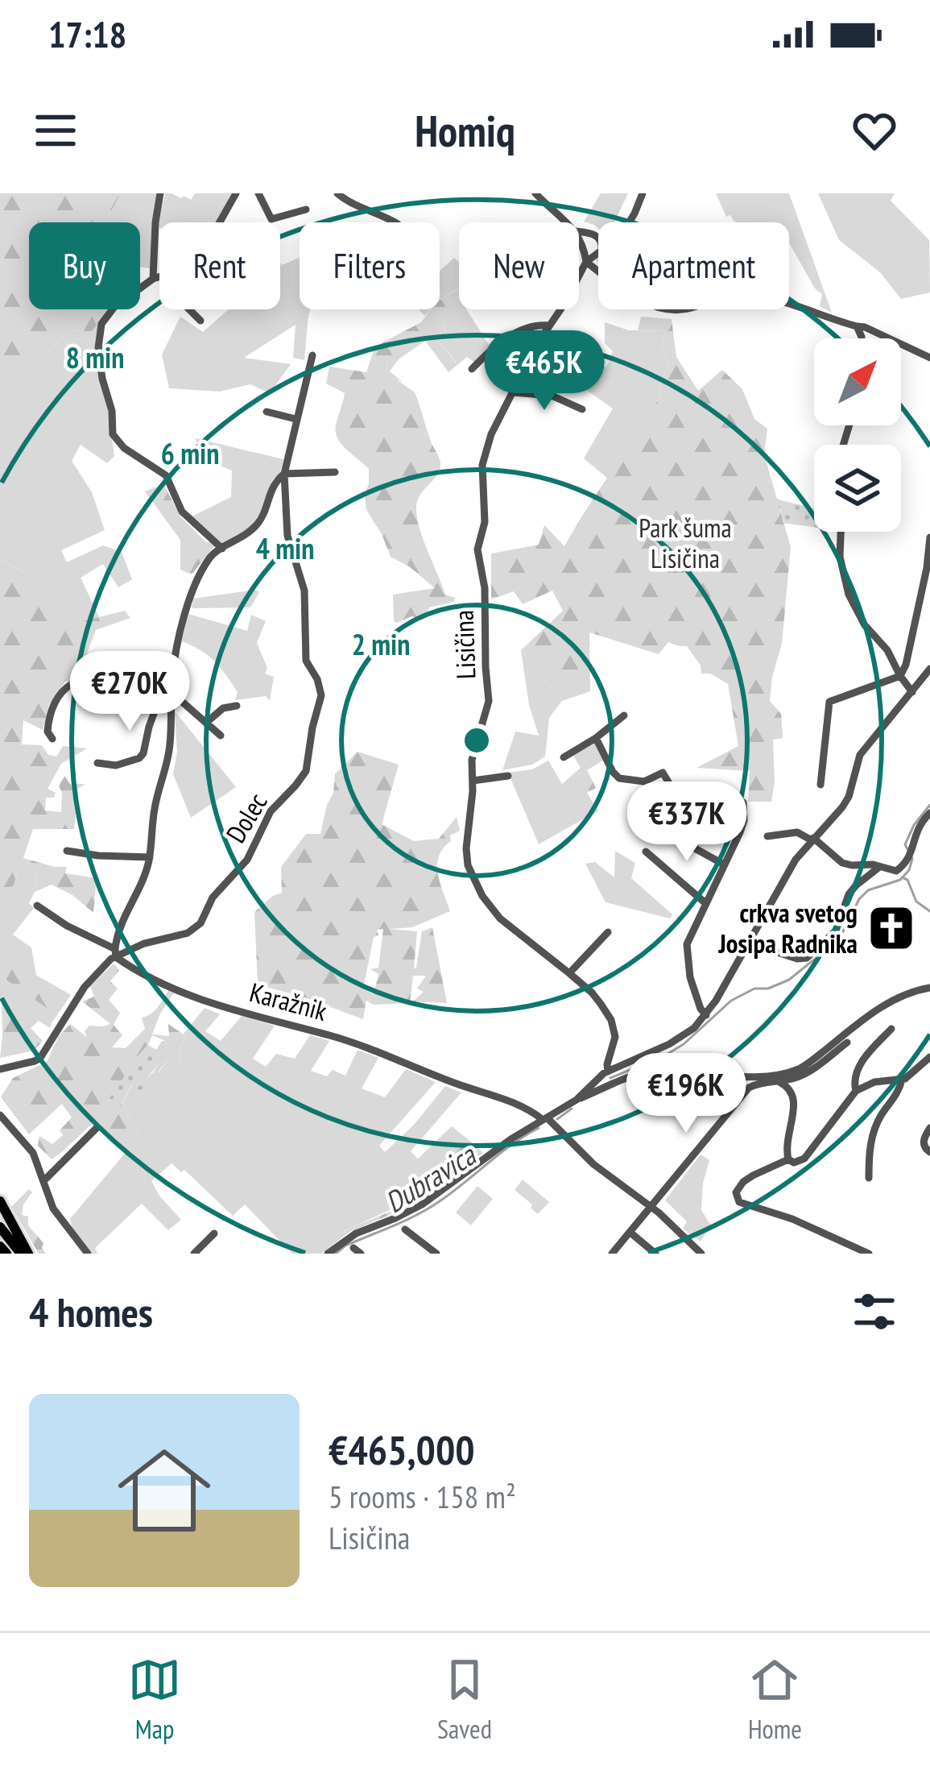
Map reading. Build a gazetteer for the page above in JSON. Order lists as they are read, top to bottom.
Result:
{
  "streets": {
    "street": ["Lisičina", "Dolec", "Karažnik"]
  },
  "crossings": [
    ["Dolec", "Karažnik"]
  ],
  "water": ["Dubravica"],
  "parks": ["Park šuma Lisičina"],
  "places": {
    "church": ["crkva svetog Josipa Radnika"]
  },
  "north": "top right",
  "page": {
    "status": "17:18",
    "header": "Homiq",
    "chip": [
      "Buy",
      "Rent",
      "Filters",
      "New",
      "Apartment"
    ],
    "price": [
      "€465K",
      "€270K",
      "€337K",
      "€196K"
    ],
    "heading": "4 homes",
    "list": [
      {
        "name": "€465,000",
        "note": "5 rooms · 158 m² · Lisičina"
      }
    ],
    "tabs": ["Map", "Saved", "Home"]
  },
  "rings": [
    "8 min",
    "6 min",
    "4 min",
    "2 min"
  ]
}
